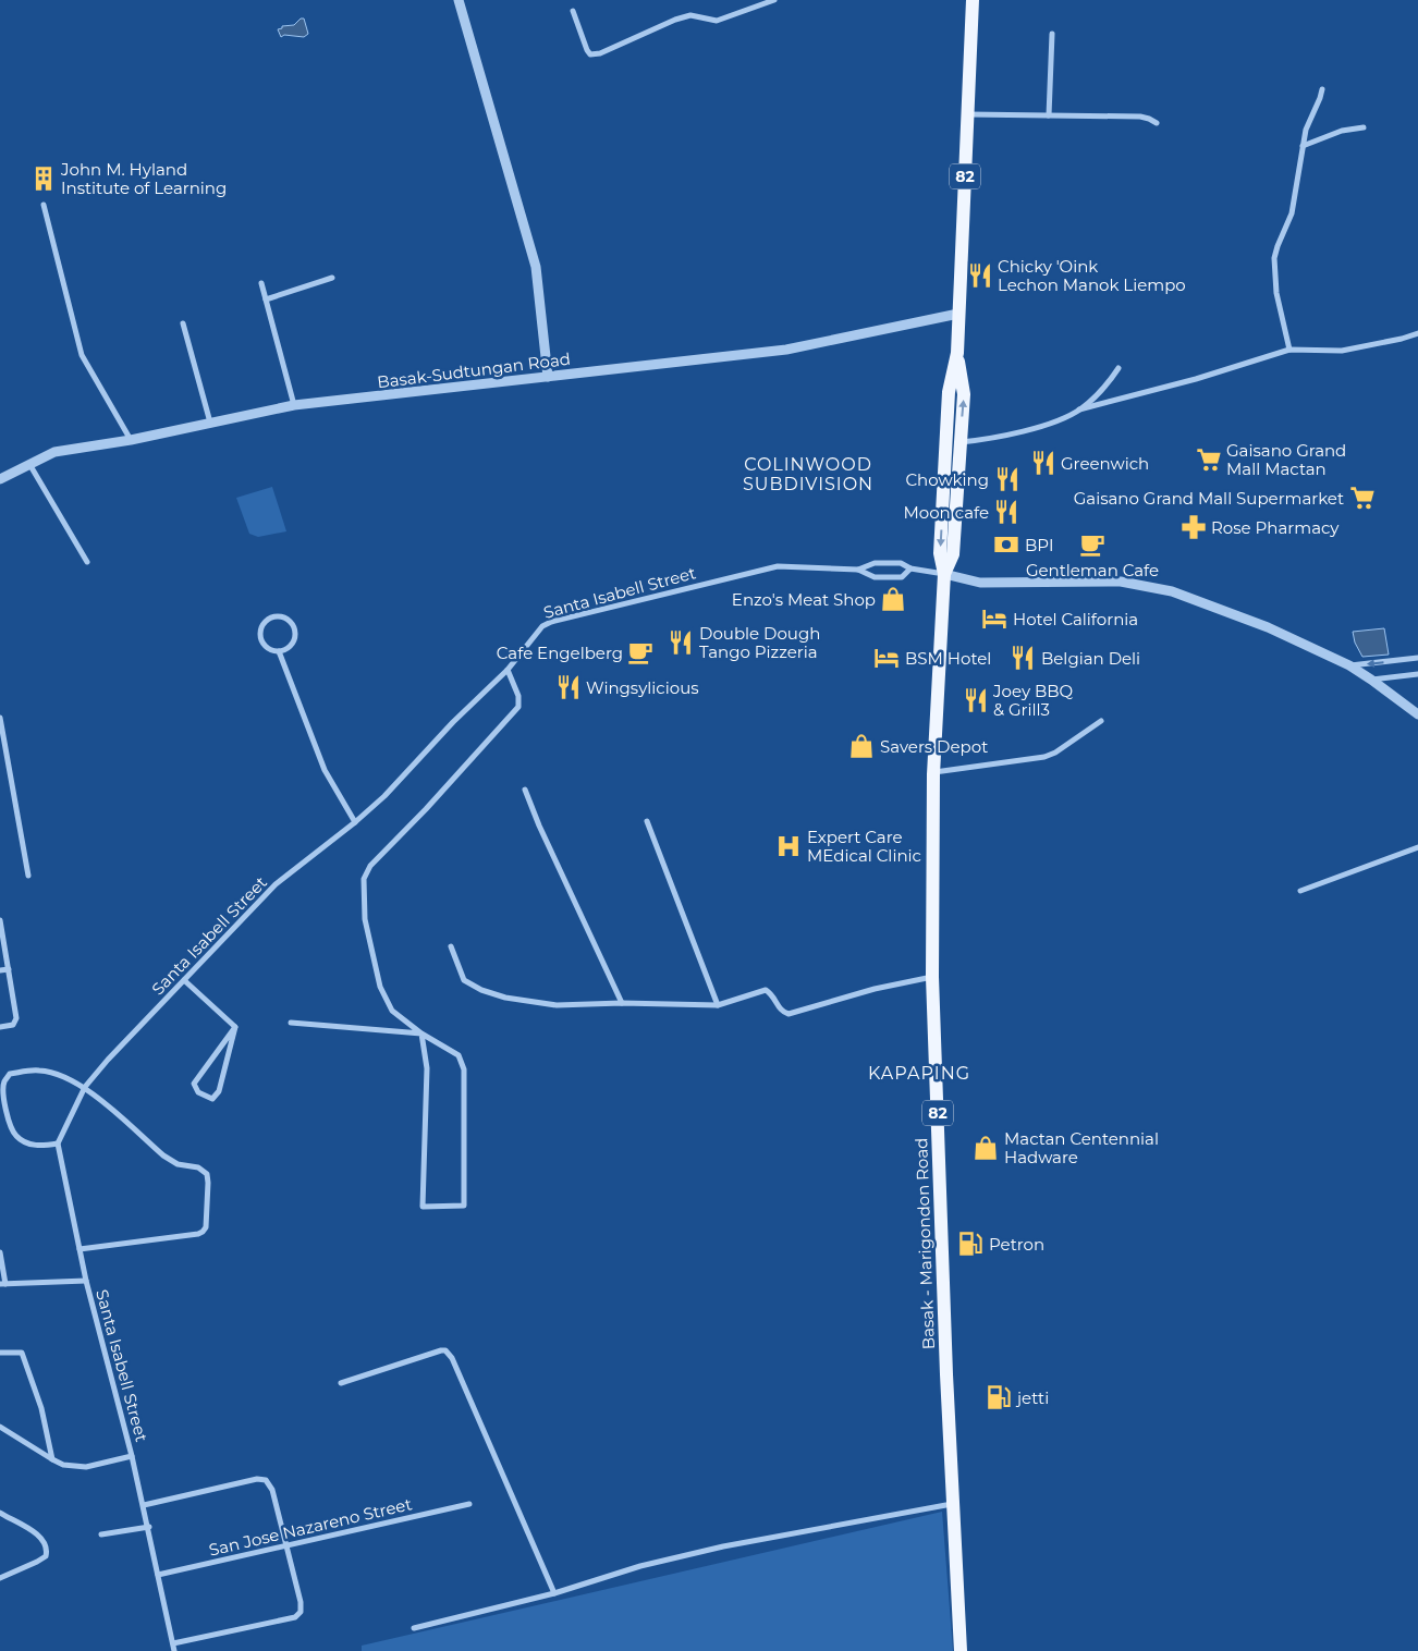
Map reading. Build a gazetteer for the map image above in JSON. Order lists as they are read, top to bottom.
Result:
{
  "streets": {
    "main road": ["82", "Basak - Marigondon Road"],
    "street": ["Basak-Sudtungan Road", "Santa Isabell Street", "San Jose Nazareno Street"]
  },
  "crossings": [
    ["Basak-Sudtungan Road", "Basak - Marigondon Road"],
    ["Santa Isabell Street", "Basak - Marigondon Road"],
    ["Santa Isabell Street", "San Jose Nazareno Street"]
  ],
  "districts": ["COLINWOOD SUBDIVISION", "KAPAPING"],
  "places": {
    "building": ["John M. Hyland Institute of Learning"],
    "restaurant": [
      "Chicky 'Oink Lechon Manok Liempo",
      "Greenwich",
      "Chowking",
      "Moon cafe",
      "Double Dough Tango Pizzeria",
      "Belgian Deli",
      "Wingsylicious",
      "Joey BBQ & Grill3"
    ],
    "supermarket": ["Gaisano Grand Mall Mactan", "Gaisano Grand Mall Supermarket"],
    "pharmacy": ["Rose Pharmacy"],
    "bank": ["BPI"],
    "cafe": ["Gentleman Cafe", "Cafe Engelberg"],
    "shop": ["Enzo's Meat Shop", "Savers Depot", "Mactan Centennial Hadware"],
    "hotel": ["Hotel California", "BSM Hotel"],
    "hospital": ["Expert Care MEdical Clinic"],
    "fuel station": ["Petron", "jetti"]
  }
}
